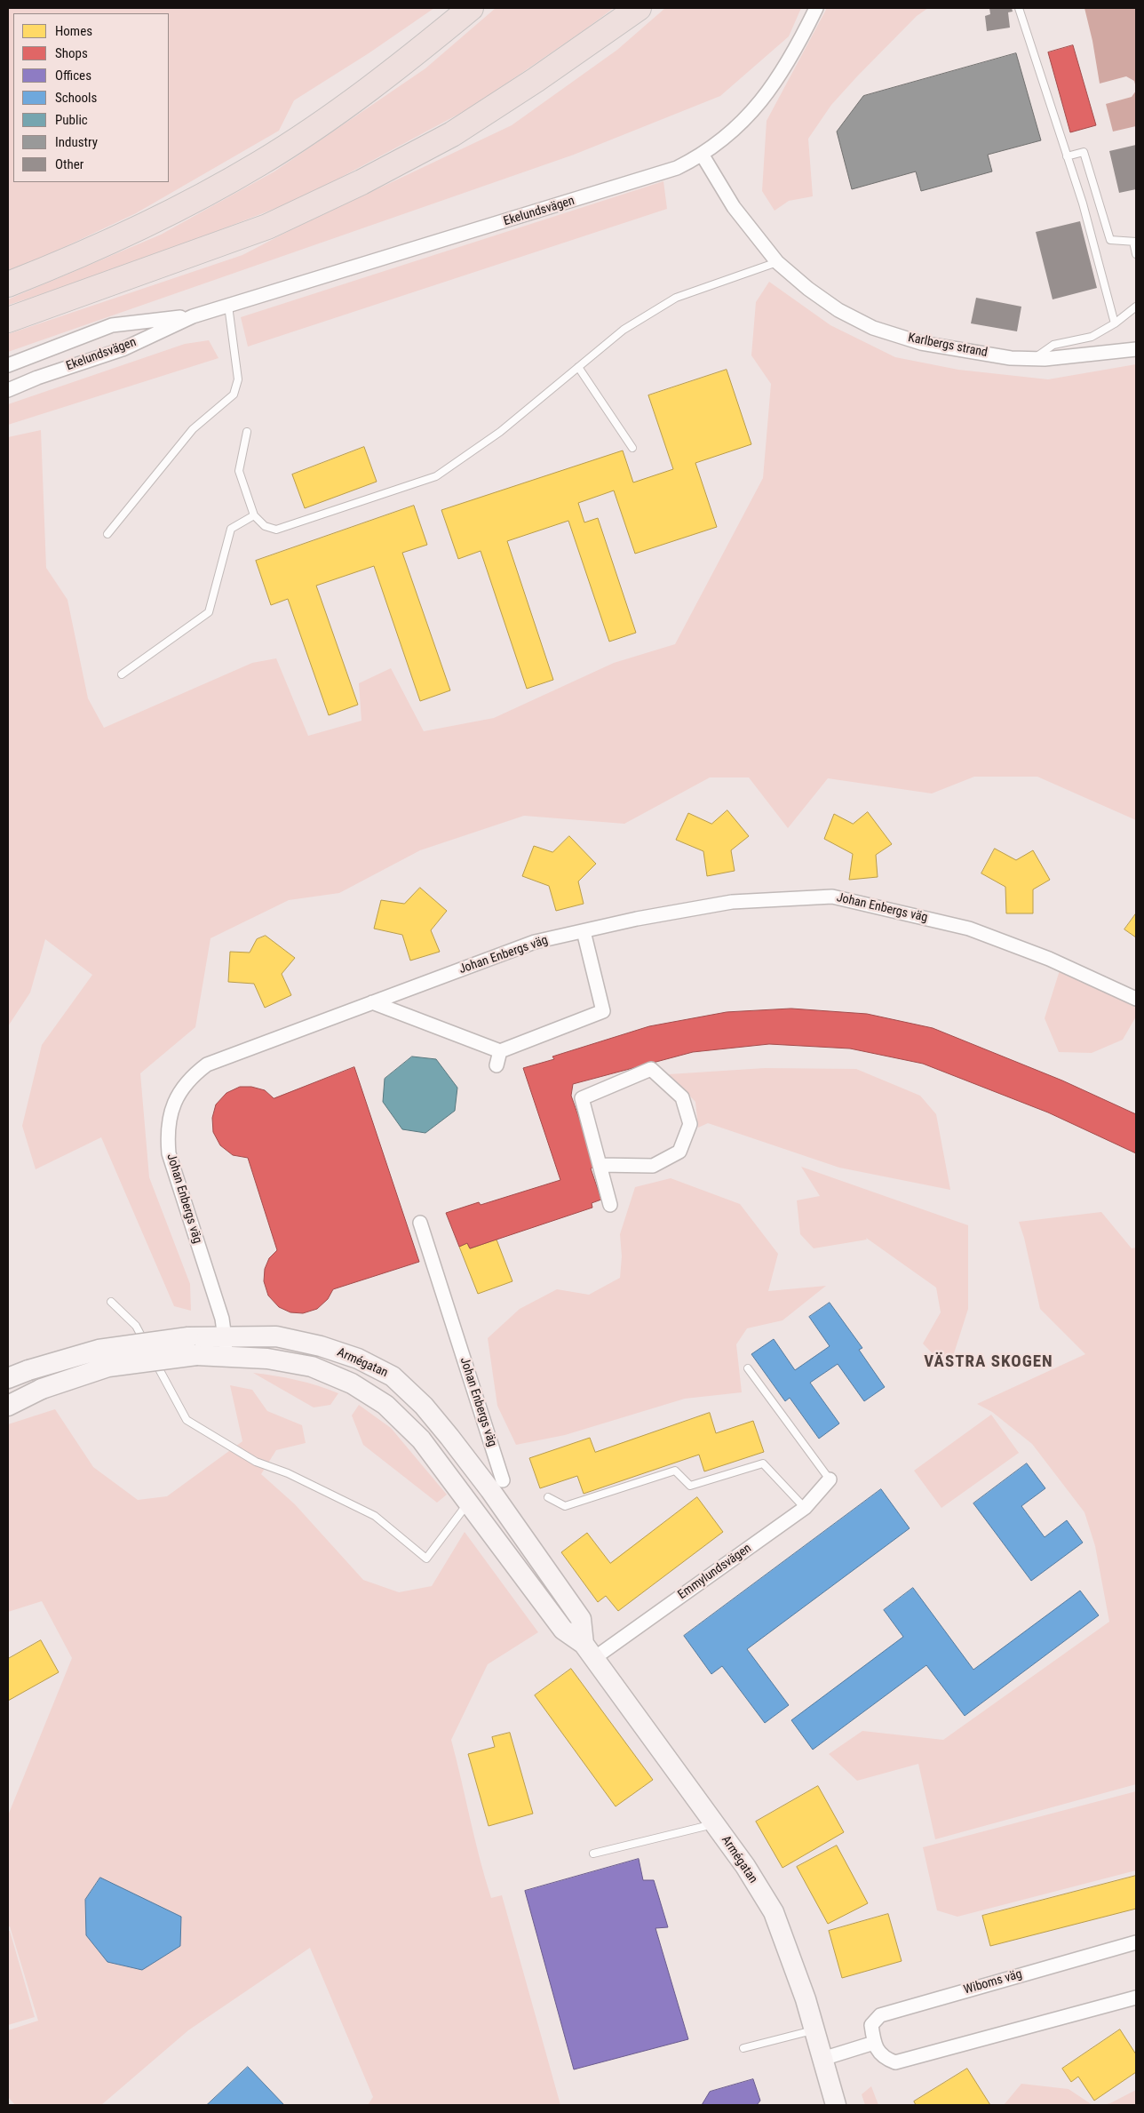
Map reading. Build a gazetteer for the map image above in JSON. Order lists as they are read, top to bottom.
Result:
{
  "streets": {
    "street": [
      "Ekelundsvägen",
      "Karlbergs strand",
      "Johan Enbergs väg",
      "Armégatan",
      "Emmylundsvägen",
      "Wiboms väg"
    ]
  },
  "crossings": [
    ["Ekelundsvägen", "Karlbergs strand"],
    ["Johan Enbergs väg", "Armégatan"],
    ["Armégatan", "Emmylundsvägen"]
  ],
  "districts": ["VÄSTRA SKOGEN"],
  "legend": [
    "Homes",
    "Shops",
    "Offices",
    "Schools",
    "Public",
    "Industry",
    "Other"
  ]
}
